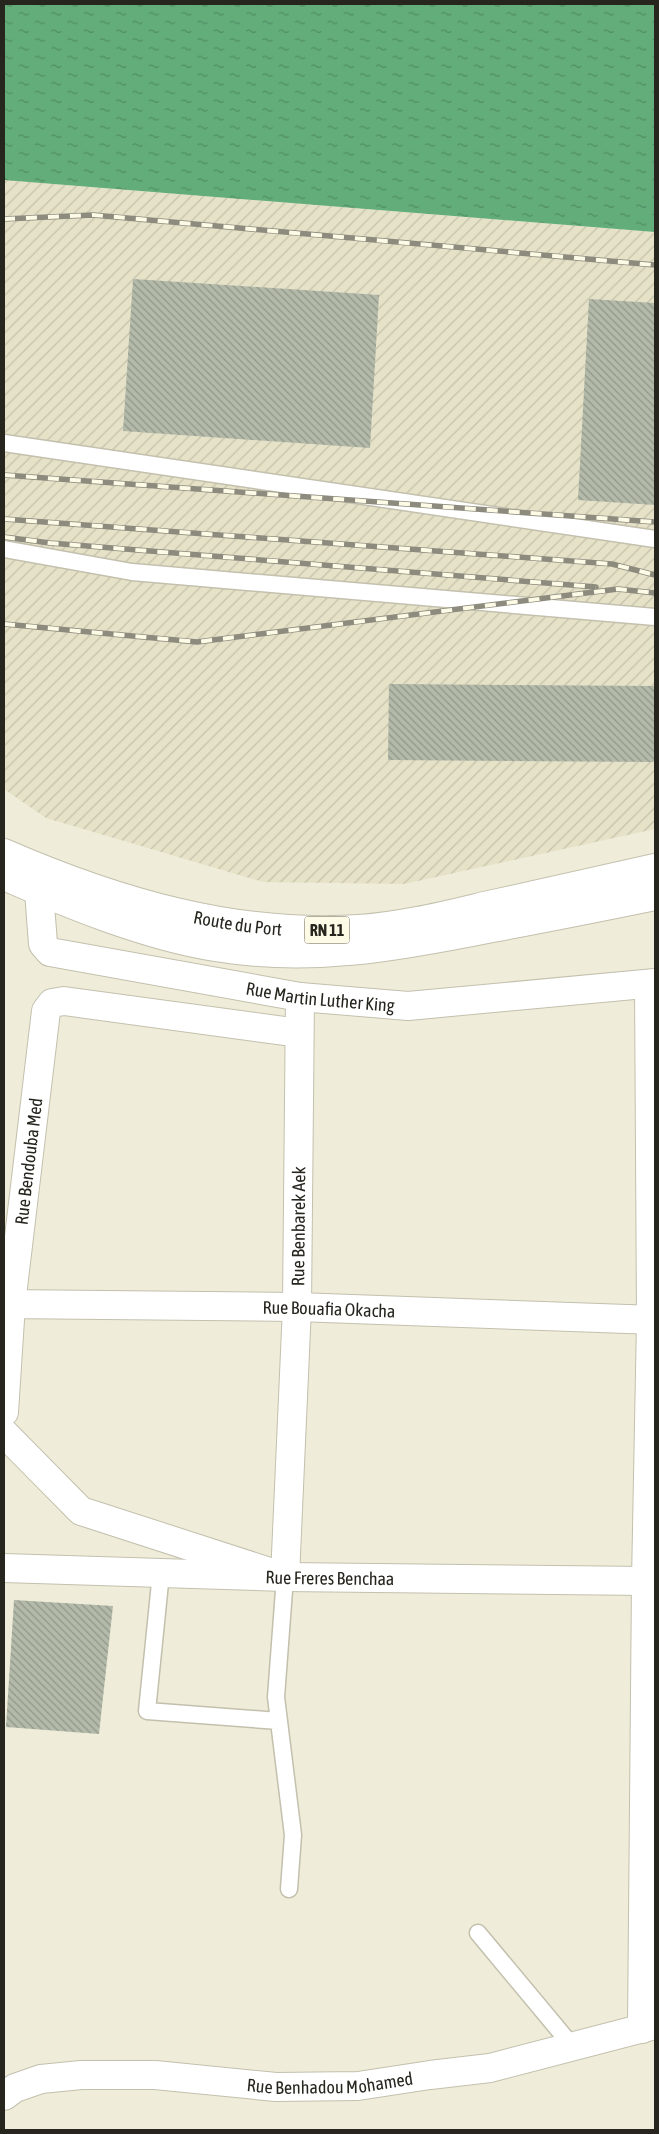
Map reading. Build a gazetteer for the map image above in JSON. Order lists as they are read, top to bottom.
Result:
{
  "streets": {
    "street": [
      "Route du Port",
      "RN 11",
      "Rue Martin Luther King",
      "Rue Bendouba Med",
      "Rue Benbarek Aek",
      "Rue Bouafia Okacha",
      "Rue Freres Benchaa",
      "Rue Benhadou Mohamed"
    ]
  },
  "crossings": [
    ["Route du Port", "Rue Martin Luther King"],
    ["Rue Martin Luther King", "Rue Benbarek Aek"],
    ["Rue Bendouba Med", "Rue Benbarek Aek"],
    ["Rue Bendouba Med", "Rue Bouafia Okacha"],
    ["Rue Benbarek Aek", "Rue Bouafia Okacha"],
    ["Rue Benbarek Aek", "Rue Freres Benchaa"]
  ]
}
